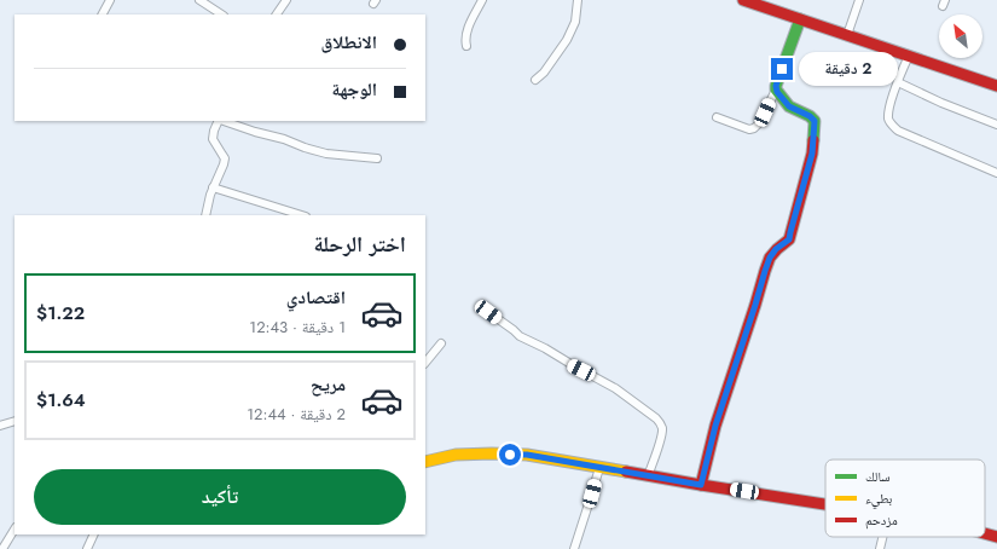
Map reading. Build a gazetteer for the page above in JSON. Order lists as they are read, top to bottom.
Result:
{
  "legend": ["سالك", "بطيء", "مزدحم"],
  "north": "top left",
  "page": {
    "banner": ["الانطلاق", "الوجهة"],
    "bubble": "2 دقيقة",
    "heading": "اختر الرحلة",
    "list": [
      {
        "name": "اقتصادي",
        "note": "1 دقيقة · 12:43",
        "value": "$1.22"
      },
      {
        "name": "مريح",
        "note": "2 دقيقة · 12:44",
        "value": "$1.64"
      }
    ],
    "buttons": "تأكيد"
  }
}
